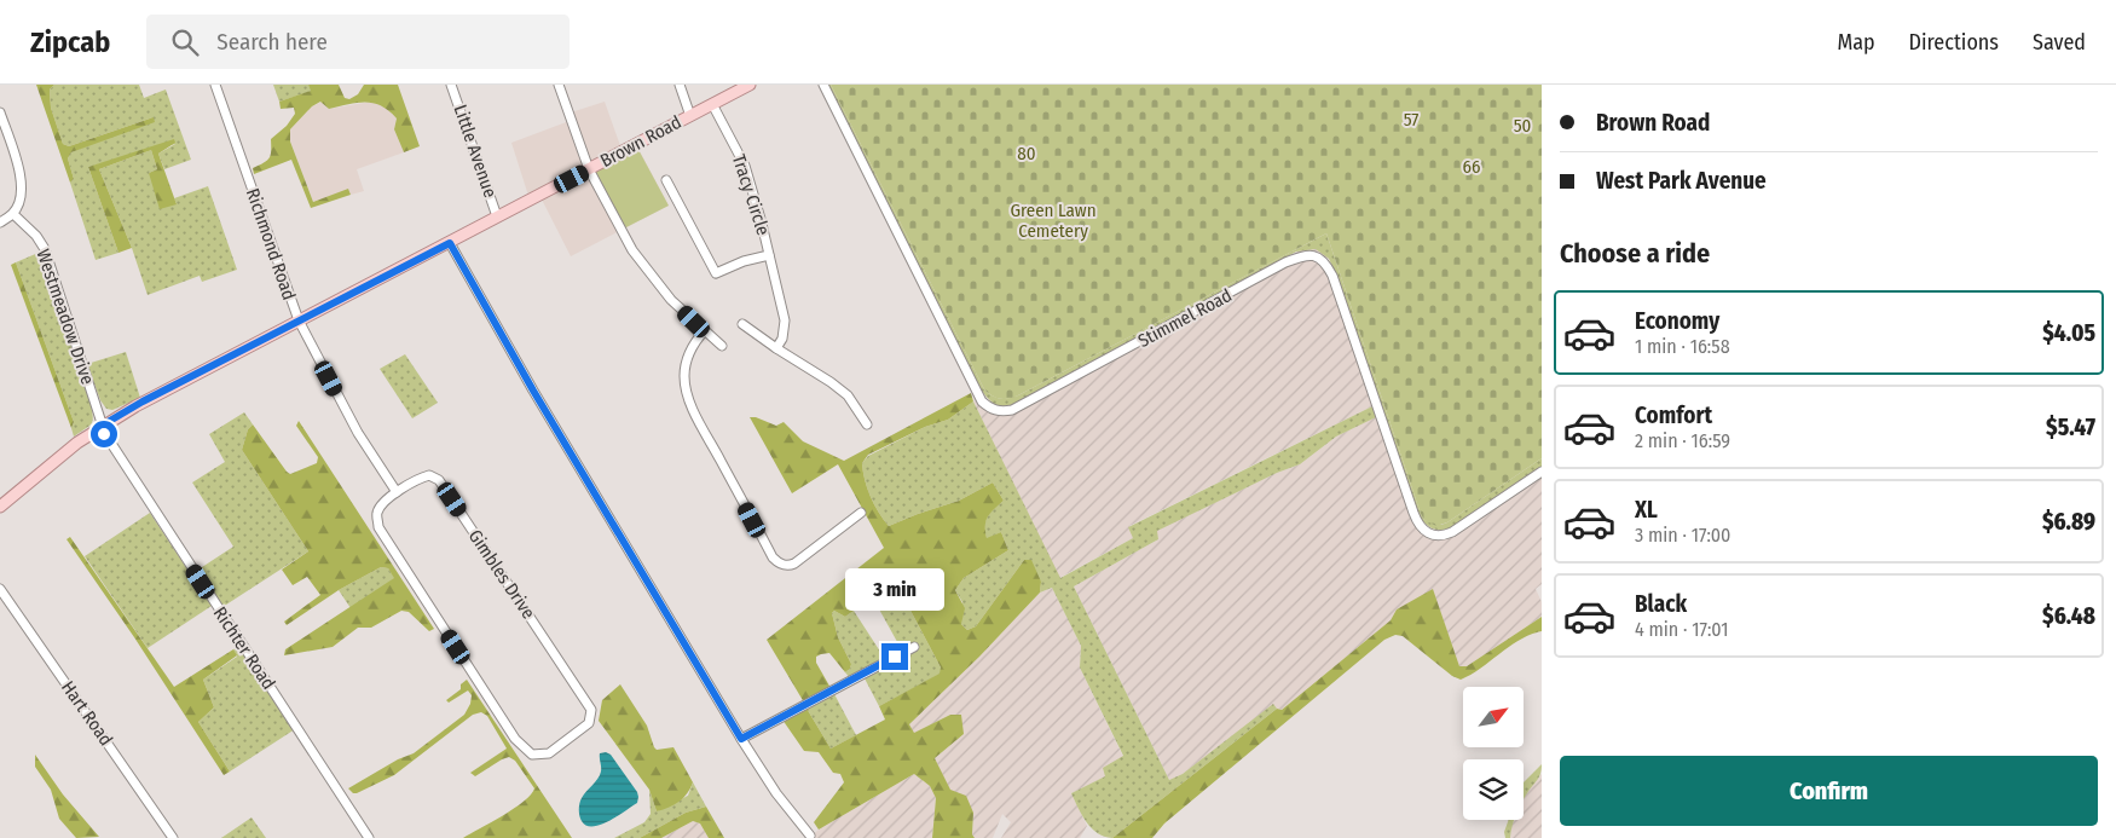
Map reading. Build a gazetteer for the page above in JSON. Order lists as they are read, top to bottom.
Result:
{
  "streets": {
    "main road": ["Brown Road"],
    "street": [
      "Little Avenue",
      "Tracy Circle",
      "Richmond Road",
      "Westmeadow Drive",
      "Stimmel Road",
      "Gimbles Drive",
      "Richter Road",
      "Hart Road"
    ]
  },
  "crossings": [
    ["Brown Road", "Little Avenue"],
    ["Brown Road", "Tracy Circle"],
    ["Brown Road", "Richmond Road"],
    ["Brown Road", "Westmeadow Drive"],
    ["Brown Road", "Richter Road"],
    ["Richmond Road", "Gimbles Drive"],
    ["Westmeadow Drive", "Richter Road"]
  ],
  "parks": [
    "57",
    "50",
    "80",
    "66",
    "Green Lawn Cemetery"
  ],
  "north": "top right",
  "page": {
    "header": "Zipcab",
    "search": "Search here",
    "nav": ["Map", "Directions", "Saved"],
    "banner": ["Brown Road", "West Park Avenue"],
    "heading": "Choose a ride",
    "list": [
      {
        "name": "Economy",
        "note": "1 min · 16:58",
        "value": "$4.05"
      },
      {
        "name": "Comfort",
        "note": "2 min · 16:59",
        "value": "$5.47"
      },
      {
        "name": "XL",
        "note": "3 min · 17:00",
        "value": "$6.89"
      },
      {
        "name": "Black",
        "note": "4 min · 17:01",
        "value": "$6.48"
      }
    ],
    "bubble": "3 min",
    "buttons": "Confirm"
  }
}
